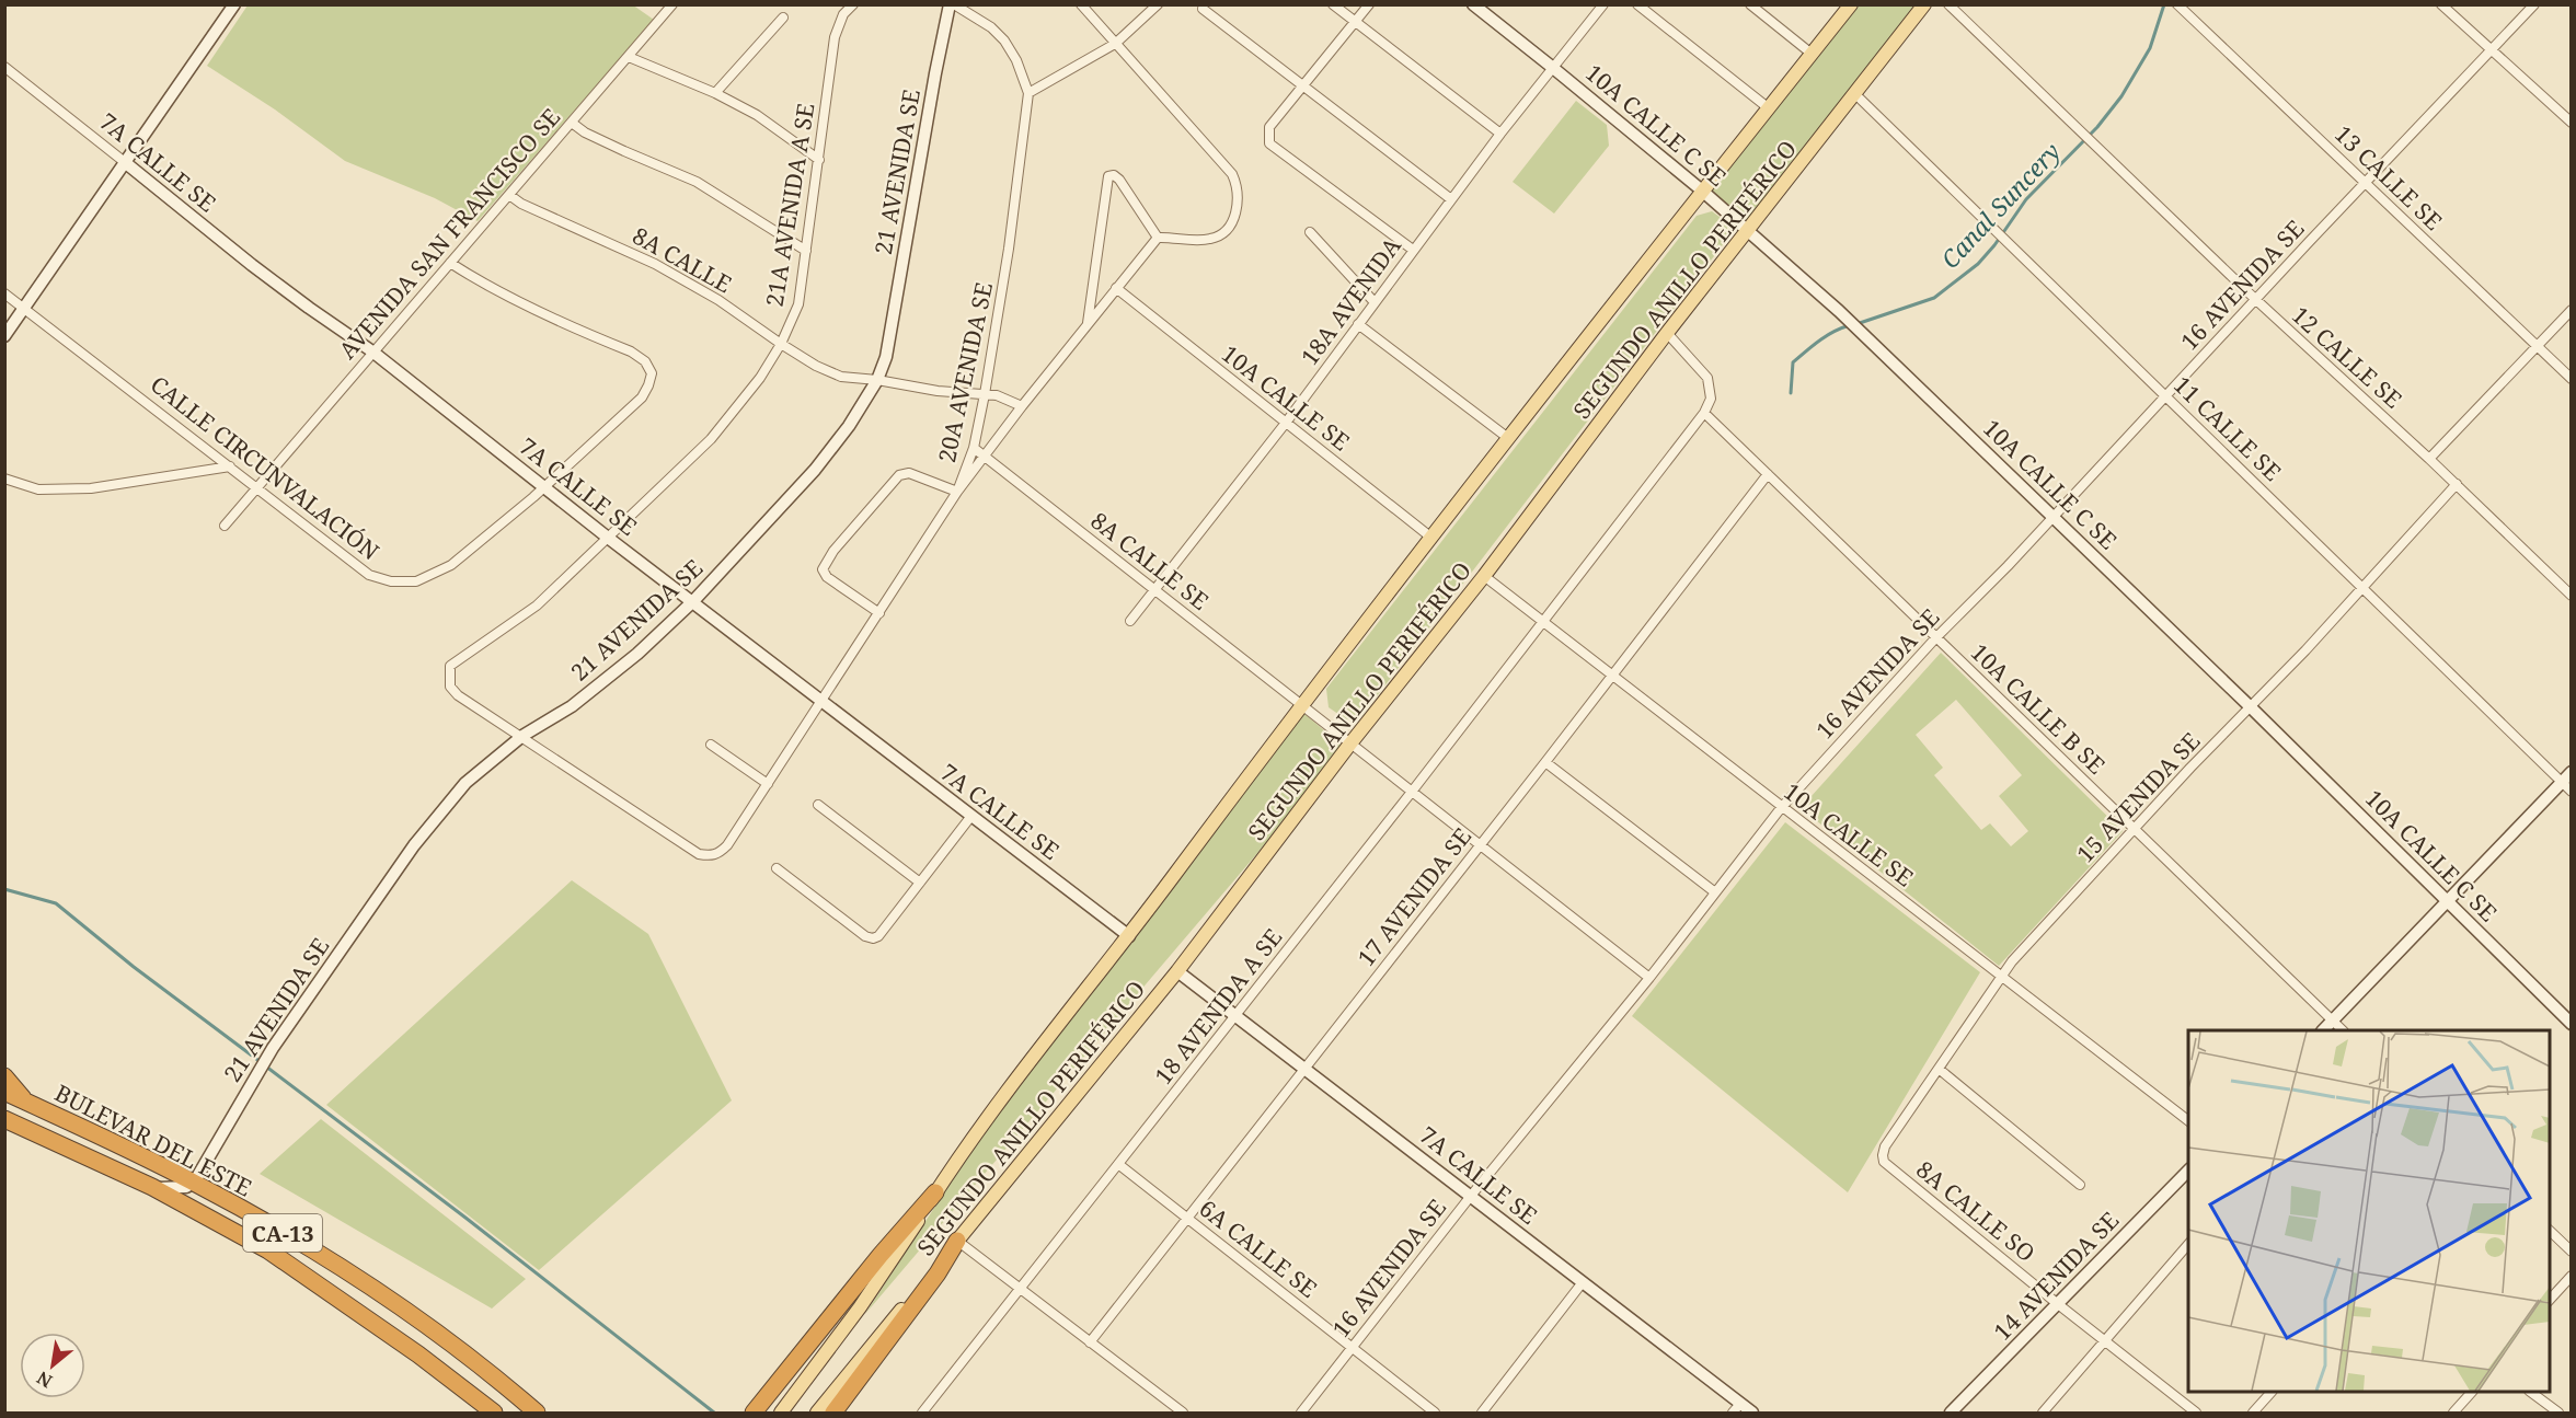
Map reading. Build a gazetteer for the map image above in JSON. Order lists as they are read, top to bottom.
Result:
{
  "streets": {
    "highway": ["BULEVAR DEL ESTE", "CA-13"],
    "main road": ["SEGUNDO ANILLO PERIFÉRICO"],
    "street": [
      "10A CALLE C SE",
      "7A CALLE SE",
      "21 AVENIDA SE",
      "13 CALLE SE",
      "21A AVENIDA A SE",
      "AVENIDA SAN FRANCISCO SE",
      "8A CALLE",
      "16 AVENIDA SE",
      "18A AVENIDA",
      "12 CALLE SE",
      "20A AVENIDA SE",
      "10A CALLE SE",
      "11 CALLE SE",
      "CALLE CIRCUNVALACIÓN",
      "8A CALLE SE",
      "10A CALLE B SE",
      "15 AVENIDA SE",
      "17 AVENIDA SE",
      "18 AVENIDA A SE",
      "8A CALLE SO",
      "6A CALLE SE",
      "14 AVENIDA SE"
    ]
  },
  "crossings": [
    ["10A CALLE C SE", "SEGUNDO ANILLO PERIFÉRICO"],
    ["10A CALLE C SE", "16 AVENIDA SE"],
    ["10A CALLE C SE", "18A AVENIDA"],
    ["10A CALLE C SE", "15 AVENIDA SE"],
    ["7A CALLE SE", "21 AVENIDA SE"],
    ["7A CALLE SE", "21A AVENIDA A SE"],
    ["7A CALLE SE", "AVENIDA SAN FRANCISCO SE"],
    ["7A CALLE SE", "SEGUNDO ANILLO PERIFÉRICO"],
    ["7A CALLE SE", "16 AVENIDA SE"],
    ["7A CALLE SE", "20A AVENIDA SE"],
    ["7A CALLE SE", "CALLE CIRCUNVALACIÓN"],
    ["7A CALLE SE", "17 AVENIDA SE"],
    ["7A CALLE SE", "18 AVENIDA A SE"],
    ["21 AVENIDA SE", "21A AVENIDA A SE"],
    ["21 AVENIDA SE", "8A CALLE"],
    ["21 AVENIDA SE", "20A AVENIDA SE"],
    ["21 AVENIDA SE", "BULEVAR DEL ESTE"],
    ["13 CALLE SE", "16 AVENIDA SE"],
    ["21A AVENIDA A SE", "8A CALLE"],
    ["21A AVENIDA A SE", "20A AVENIDA SE"],
    ["AVENIDA SAN FRANCISCO SE", "8A CALLE"],
    ["AVENIDA SAN FRANCISCO SE", "CALLE CIRCUNVALACIÓN"],
    ["8A CALLE", "20A AVENIDA SE"],
    ["SEGUNDO ANILLO PERIFÉRICO", "10A CALLE SE"],
    ["SEGUNDO ANILLO PERIFÉRICO", "11 CALLE SE"],
    ["SEGUNDO ANILLO PERIFÉRICO", "8A CALLE SE"],
    ["16 AVENIDA SE", "12 CALLE SE"],
    ["16 AVENIDA SE", "10A CALLE SE"],
    ["16 AVENIDA SE", "11 CALLE SE"],
    ["16 AVENIDA SE", "10A CALLE B SE"],
    ["16 AVENIDA SE", "6A CALLE SE"],
    ["18A AVENIDA", "10A CALLE SE"],
    ["18A AVENIDA", "8A CALLE SE"],
    ["12 CALLE SE", "15 AVENIDA SE"],
    ["20A AVENIDA SE", "8A CALLE SE"],
    ["10A CALLE SE", "15 AVENIDA SE"],
    ["10A CALLE SE", "17 AVENIDA SE"],
    ["10A CALLE SE", "18 AVENIDA A SE"],
    ["11 CALLE SE", "15 AVENIDA SE"],
    ["10A CALLE B SE", "15 AVENIDA SE"],
    ["10A CALLE B SE", "17 AVENIDA SE"],
    ["10A CALLE B SE", "18 AVENIDA A SE"],
    ["15 AVENIDA SE", "8A CALLE SO"],
    ["17 AVENIDA SE", "6A CALLE SE"],
    ["18 AVENIDA A SE", "6A CALLE SE"],
    ["8A CALLE SO", "14 AVENIDA SE"]
  ],
  "water": ["Canal Suncery"],
  "north": "bottom left"
}
